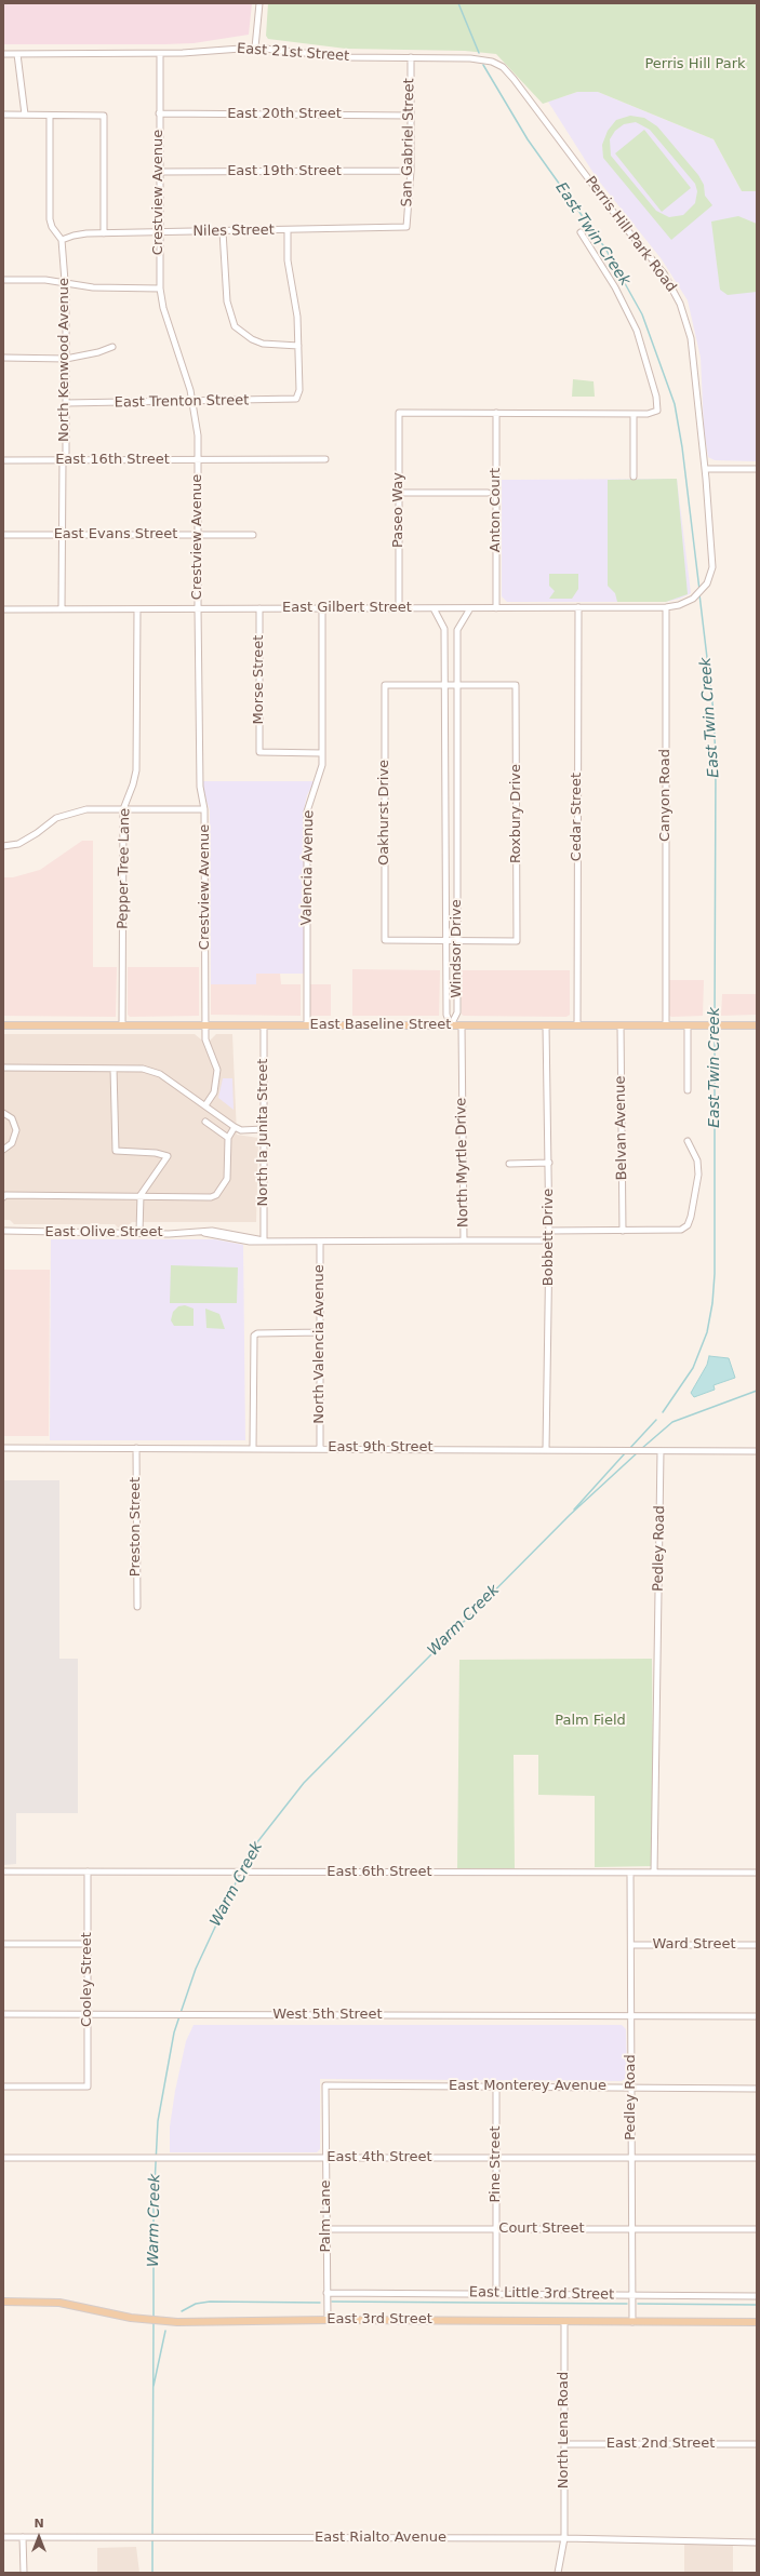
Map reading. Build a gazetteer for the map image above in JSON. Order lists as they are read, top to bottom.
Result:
{
  "streets": {
    "main road": ["East Baseline Street", "East 3rd Street"],
    "street": [
      "East 21st Street",
      "East 20th Street",
      "San Gabriel Street",
      "East 19th Street",
      "Crestview Avenue",
      "Niles Street",
      "Perris Hill Park Road",
      "North Kenwood Avenue",
      "East Trenton Street",
      "East 16th Street",
      "Paseo Way",
      "Anton Court",
      "East Evans Street",
      "East Gilbert Street",
      "Morse Street",
      "Canyon Road",
      "Oakhurst Drive",
      "Roxbury Drive",
      "Cedar Street",
      "Valencia Avenue",
      "Pepper Tree Lane",
      "Windsor Drive",
      "Belvan Avenue",
      "North la Junita Street",
      "North Myrtle Drive",
      "East Olive Street",
      "Bobbett Drive",
      "North Valencia Avenue",
      "East 9th Street",
      "Preston Street",
      "Pedley Road",
      "East 6th Street",
      "Ward Street",
      "Cooley Street",
      "West 5th Street",
      "East Monterey Avenue",
      "East 4th Street",
      "Pine Street",
      "Palm Lane",
      "Court Street",
      "East Little 3rd Street",
      "North Lena Road",
      "East 2nd Street",
      "East Rialto Avenue"
    ]
  },
  "crossings": [
    ["East 21st Street", "San Gabriel Street"],
    ["East 21st Street", "Crestview Avenue"],
    ["East 21st Street", "Perris Hill Park Road"],
    ["East 20th Street", "San Gabriel Street"],
    ["East 20th Street", "Crestview Avenue"],
    ["San Gabriel Street", "East 19th Street"],
    ["San Gabriel Street", "Niles Street"],
    ["East 19th Street", "Crestview Avenue"],
    ["Crestview Avenue", "Niles Street"],
    ["Crestview Avenue", "East Trenton Street"],
    ["Crestview Avenue", "East 16th Street"],
    ["Crestview Avenue", "East Evans Street"],
    ["Crestview Avenue", "East Gilbert Street"],
    ["Crestview Avenue", "East Baseline Street"],
    ["Niles Street", "North Kenwood Avenue"],
    ["Perris Hill Park Road", "East Gilbert Street"],
    ["North Kenwood Avenue", "East Trenton Street"],
    ["North Kenwood Avenue", "East 16th Street"],
    ["North Kenwood Avenue", "East Evans Street"],
    ["North Kenwood Avenue", "East Gilbert Street"],
    ["Paseo Way", "Anton Court"],
    ["Paseo Way", "East Gilbert Street"],
    ["Anton Court", "East Gilbert Street"],
    ["East Gilbert Street", "Morse Street"],
    ["East Gilbert Street", "Canyon Road"],
    ["East Gilbert Street", "Cedar Street"],
    ["East Gilbert Street", "Valencia Avenue"],
    ["East Gilbert Street", "Pepper Tree Lane"],
    ["East Gilbert Street", "Windsor Drive"],
    ["Morse Street", "Valencia Avenue"],
    ["Canyon Road", "East Baseline Street"],
    ["Oakhurst Drive", "Roxbury Drive"],
    ["Oakhurst Drive", "Windsor Drive"],
    ["Roxbury Drive", "Windsor Drive"],
    ["Cedar Street", "East Baseline Street"],
    ["Valencia Avenue", "East Baseline Street"],
    ["Pepper Tree Lane", "East Baseline Street"],
    ["Windsor Drive", "East Baseline Street"],
    ["East Baseline Street", "Belvan Avenue"],
    ["East Baseline Street", "North la Junita Street"],
    ["East Baseline Street", "North Myrtle Drive"],
    ["East Baseline Street", "Bobbett Drive"],
    ["North la Junita Street", "East Olive Street"],
    ["North Myrtle Drive", "East Olive Street"],
    ["North Myrtle Drive", "Bobbett Drive"],
    ["East Olive Street", "North Valencia Avenue"],
    ["Bobbett Drive", "East 9th Street"],
    ["North Valencia Avenue", "East 9th Street"],
    ["East 9th Street", "Preston Street"],
    ["East 9th Street", "Pedley Road"],
    ["Pedley Road", "East 6th Street"],
    ["Pedley Road", "Ward Street"],
    ["Pedley Road", "West 5th Street"],
    ["Pedley Road", "East Monterey Avenue"],
    ["Pedley Road", "East 4th Street"],
    ["Pedley Road", "Court Street"],
    ["Pedley Road", "East Little 3rd Street"],
    ["Pedley Road", "East 3rd Street"],
    ["East 6th Street", "Cooley Street"],
    ["Cooley Street", "West 5th Street"],
    ["East Monterey Avenue", "Pine Street"],
    ["East Monterey Avenue", "Palm Lane"],
    ["East 4th Street", "Pine Street"],
    ["East 4th Street", "Palm Lane"],
    ["Pine Street", "Court Street"],
    ["Pine Street", "East Little 3rd Street"],
    ["Palm Lane", "Court Street"],
    ["Palm Lane", "East Little 3rd Street"],
    ["Palm Lane", "East 3rd Street"],
    ["East 3rd Street", "North Lena Road"],
    ["North Lena Road", "East 2nd Street"],
    ["North Lena Road", "East Rialto Avenue"]
  ],
  "water": ["East Twin Creek", "Warm Creek"],
  "parks": ["Perris Hill Park", "Palm Field"],
  "north": "top"
}
